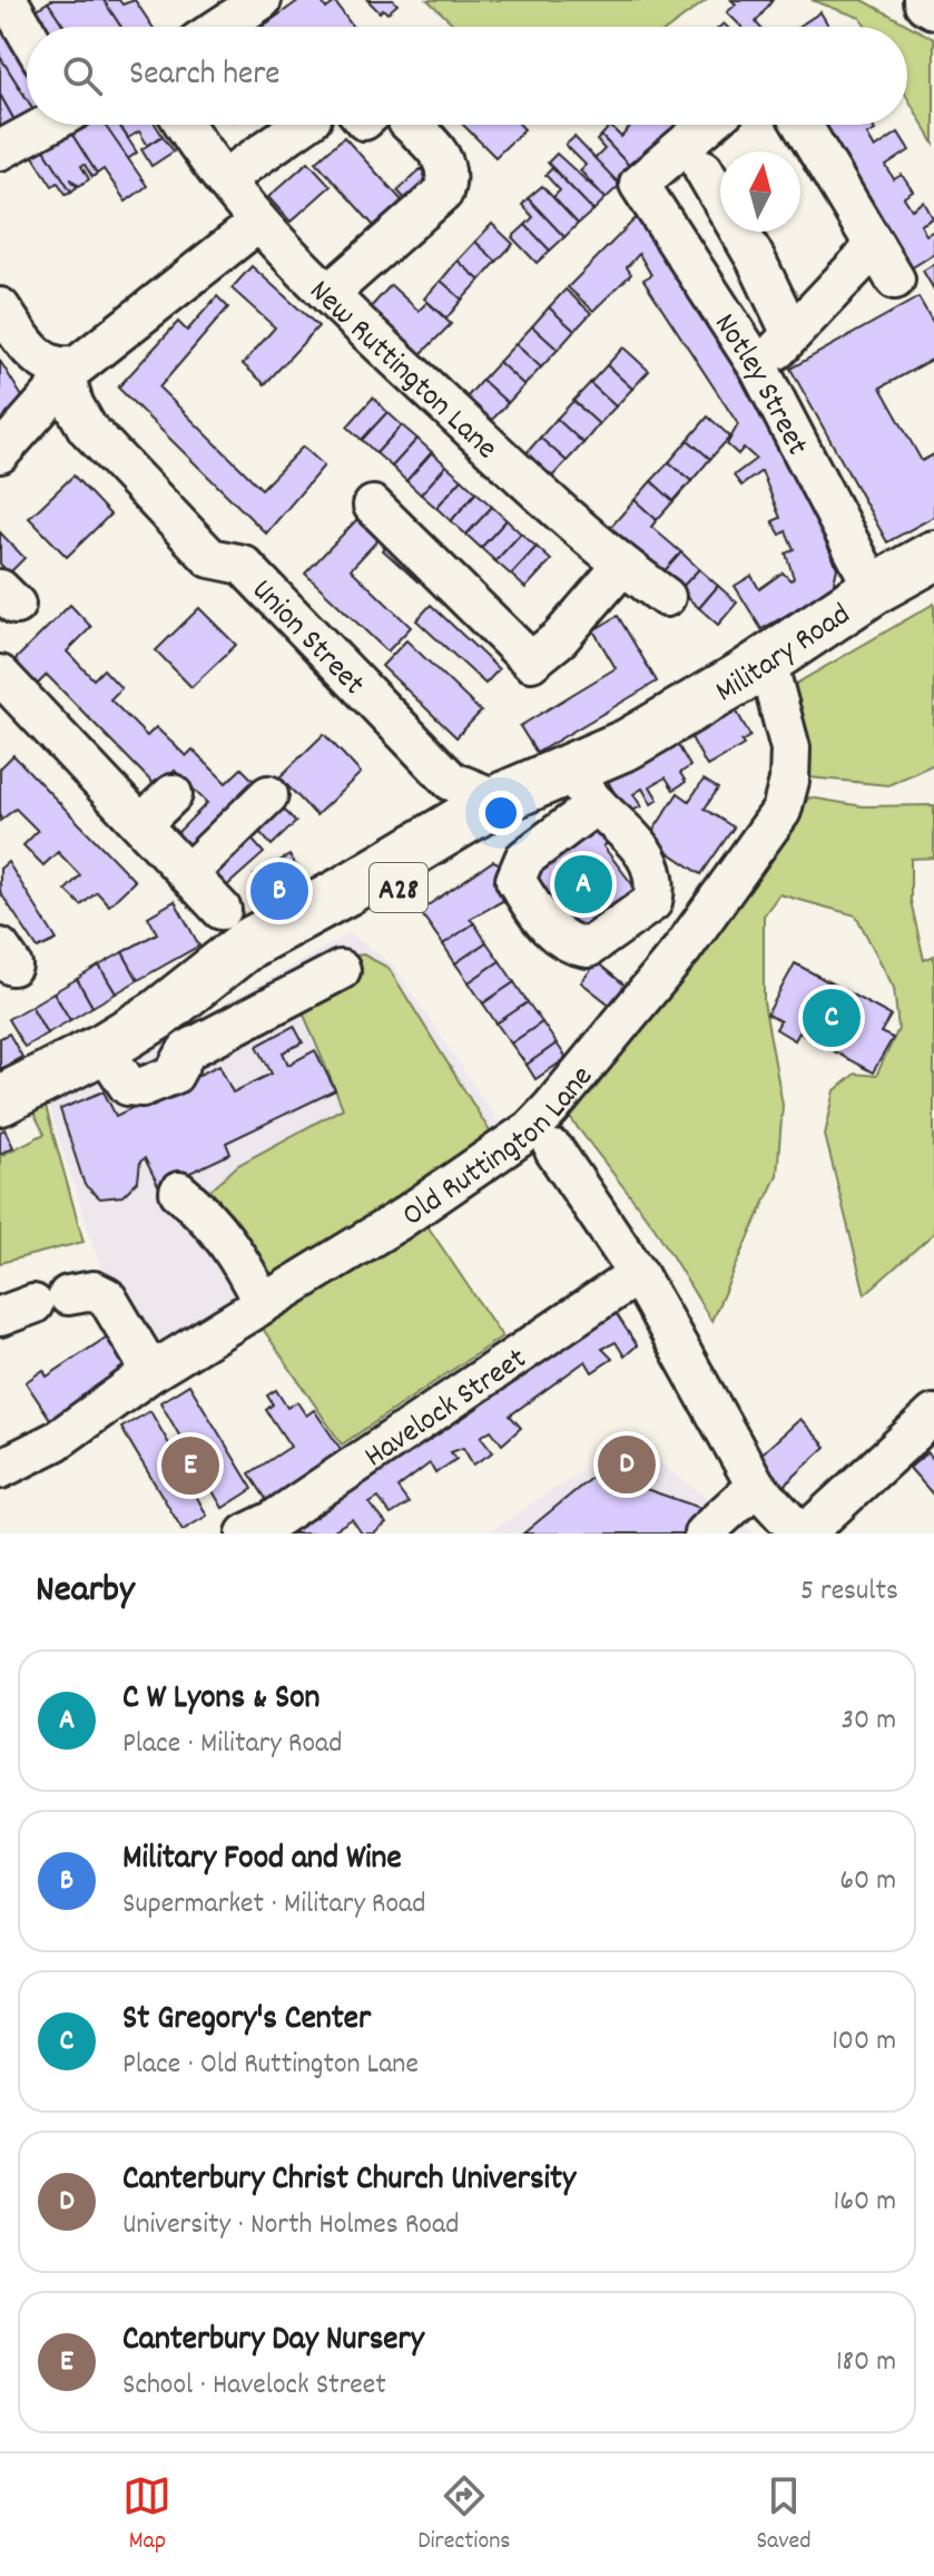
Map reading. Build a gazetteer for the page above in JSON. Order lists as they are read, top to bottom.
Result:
{
  "streets": {
    "highway": ["Military Road", "A28"],
    "street": [
      "New Ruttington Lane",
      "Notley Street",
      "Union Street",
      "Old Ruttington Lane",
      "Havelock Street"
    ]
  },
  "crossings": [
    ["Notley Street", "Military Road"],
    ["Union Street", "Military Road"],
    ["Military Road", "Old Ruttington Lane"]
  ],
  "north": "top",
  "page": {
    "search": "Search here",
    "pins": [
      "A",
      "B",
      "C",
      "D",
      "E"
    ],
    "heading": ["Nearby", "5 results"],
    "list": [
      {
        "mark": "A",
        "name": "C W Lyons & Son",
        "note": "Place · Military Road",
        "value": "30 m"
      },
      {
        "mark": "B",
        "name": "Military Food and Wine",
        "note": "Supermarket · Military Road",
        "value": "60 m"
      },
      {
        "mark": "C",
        "name": "St Gregory's Center",
        "note": "Place · Old Ruttington Lane",
        "value": "100 m"
      },
      {
        "mark": "D",
        "name": "Canterbury Christ Church University",
        "note": "University · North Holmes Road",
        "value": "160 m"
      },
      {
        "mark": "E",
        "name": "Canterbury Day Nursery",
        "note": "School · Havelock Street",
        "value": "180 m"
      }
    ],
    "nav": ["Map", "Directions", "Saved"]
  }
}
